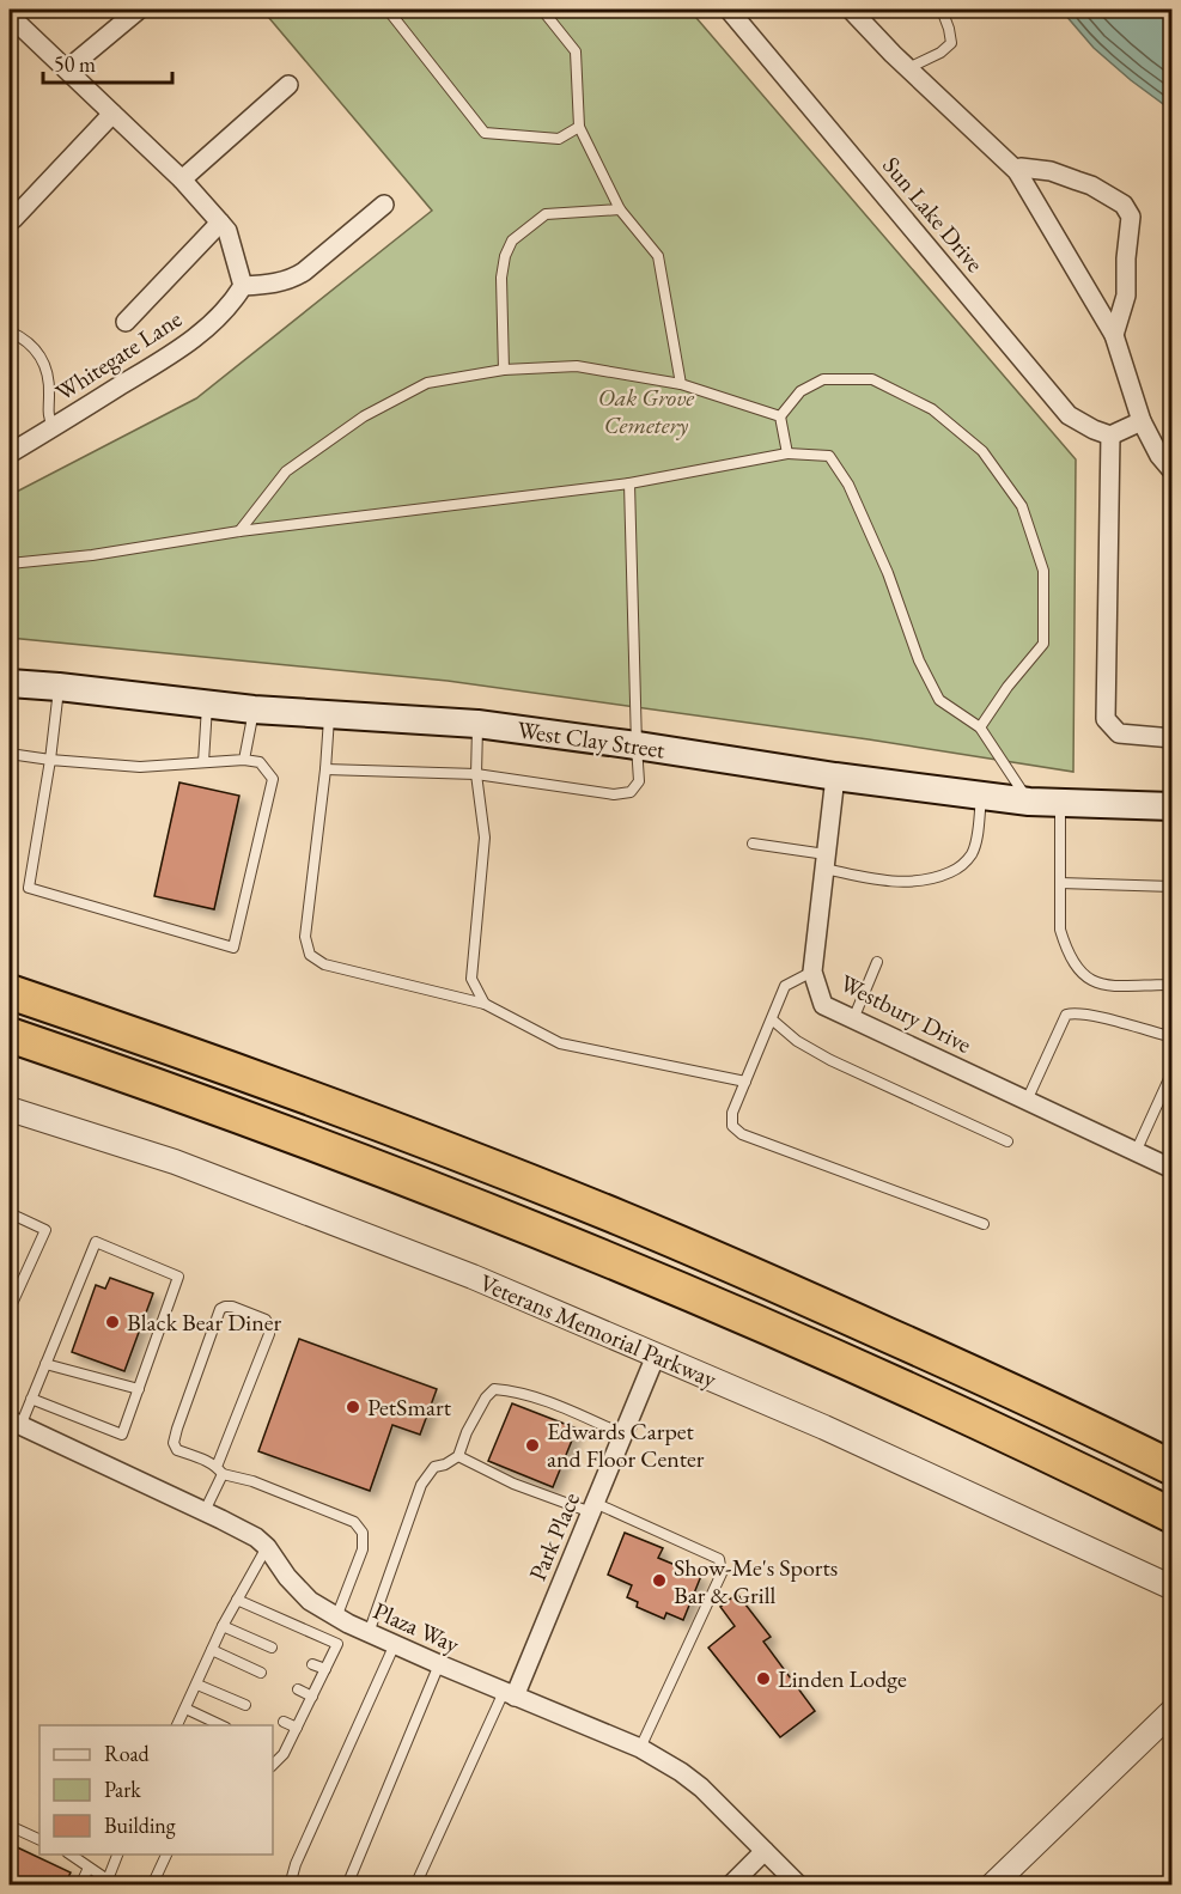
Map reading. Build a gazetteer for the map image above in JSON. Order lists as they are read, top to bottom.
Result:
{
  "streets": {
    "main road": ["West Clay Street"],
    "street": [
      "Sun Lake Drive",
      "Whitegate Lane",
      "Westbury Drive",
      "Veterans Memorial Parkway",
      "Park Place",
      "Plaza Way"
    ]
  },
  "crossings": [
    ["West Clay Street", "Westbury Drive"],
    ["Veterans Memorial Parkway", "Park Place"],
    ["Park Place", "Plaza Way"]
  ],
  "parks": ["Oak Grove Cemetery"],
  "places": [
    "Black Bear Diner",
    "PetSmart",
    "Edwards Carpet and Floor Center",
    "Show-Me's Sports Bar & Grill",
    "Linden Lodge"
  ],
  "legend": ["Road", "Park", "Building"],
  "scale_bar": "50 m"
}
